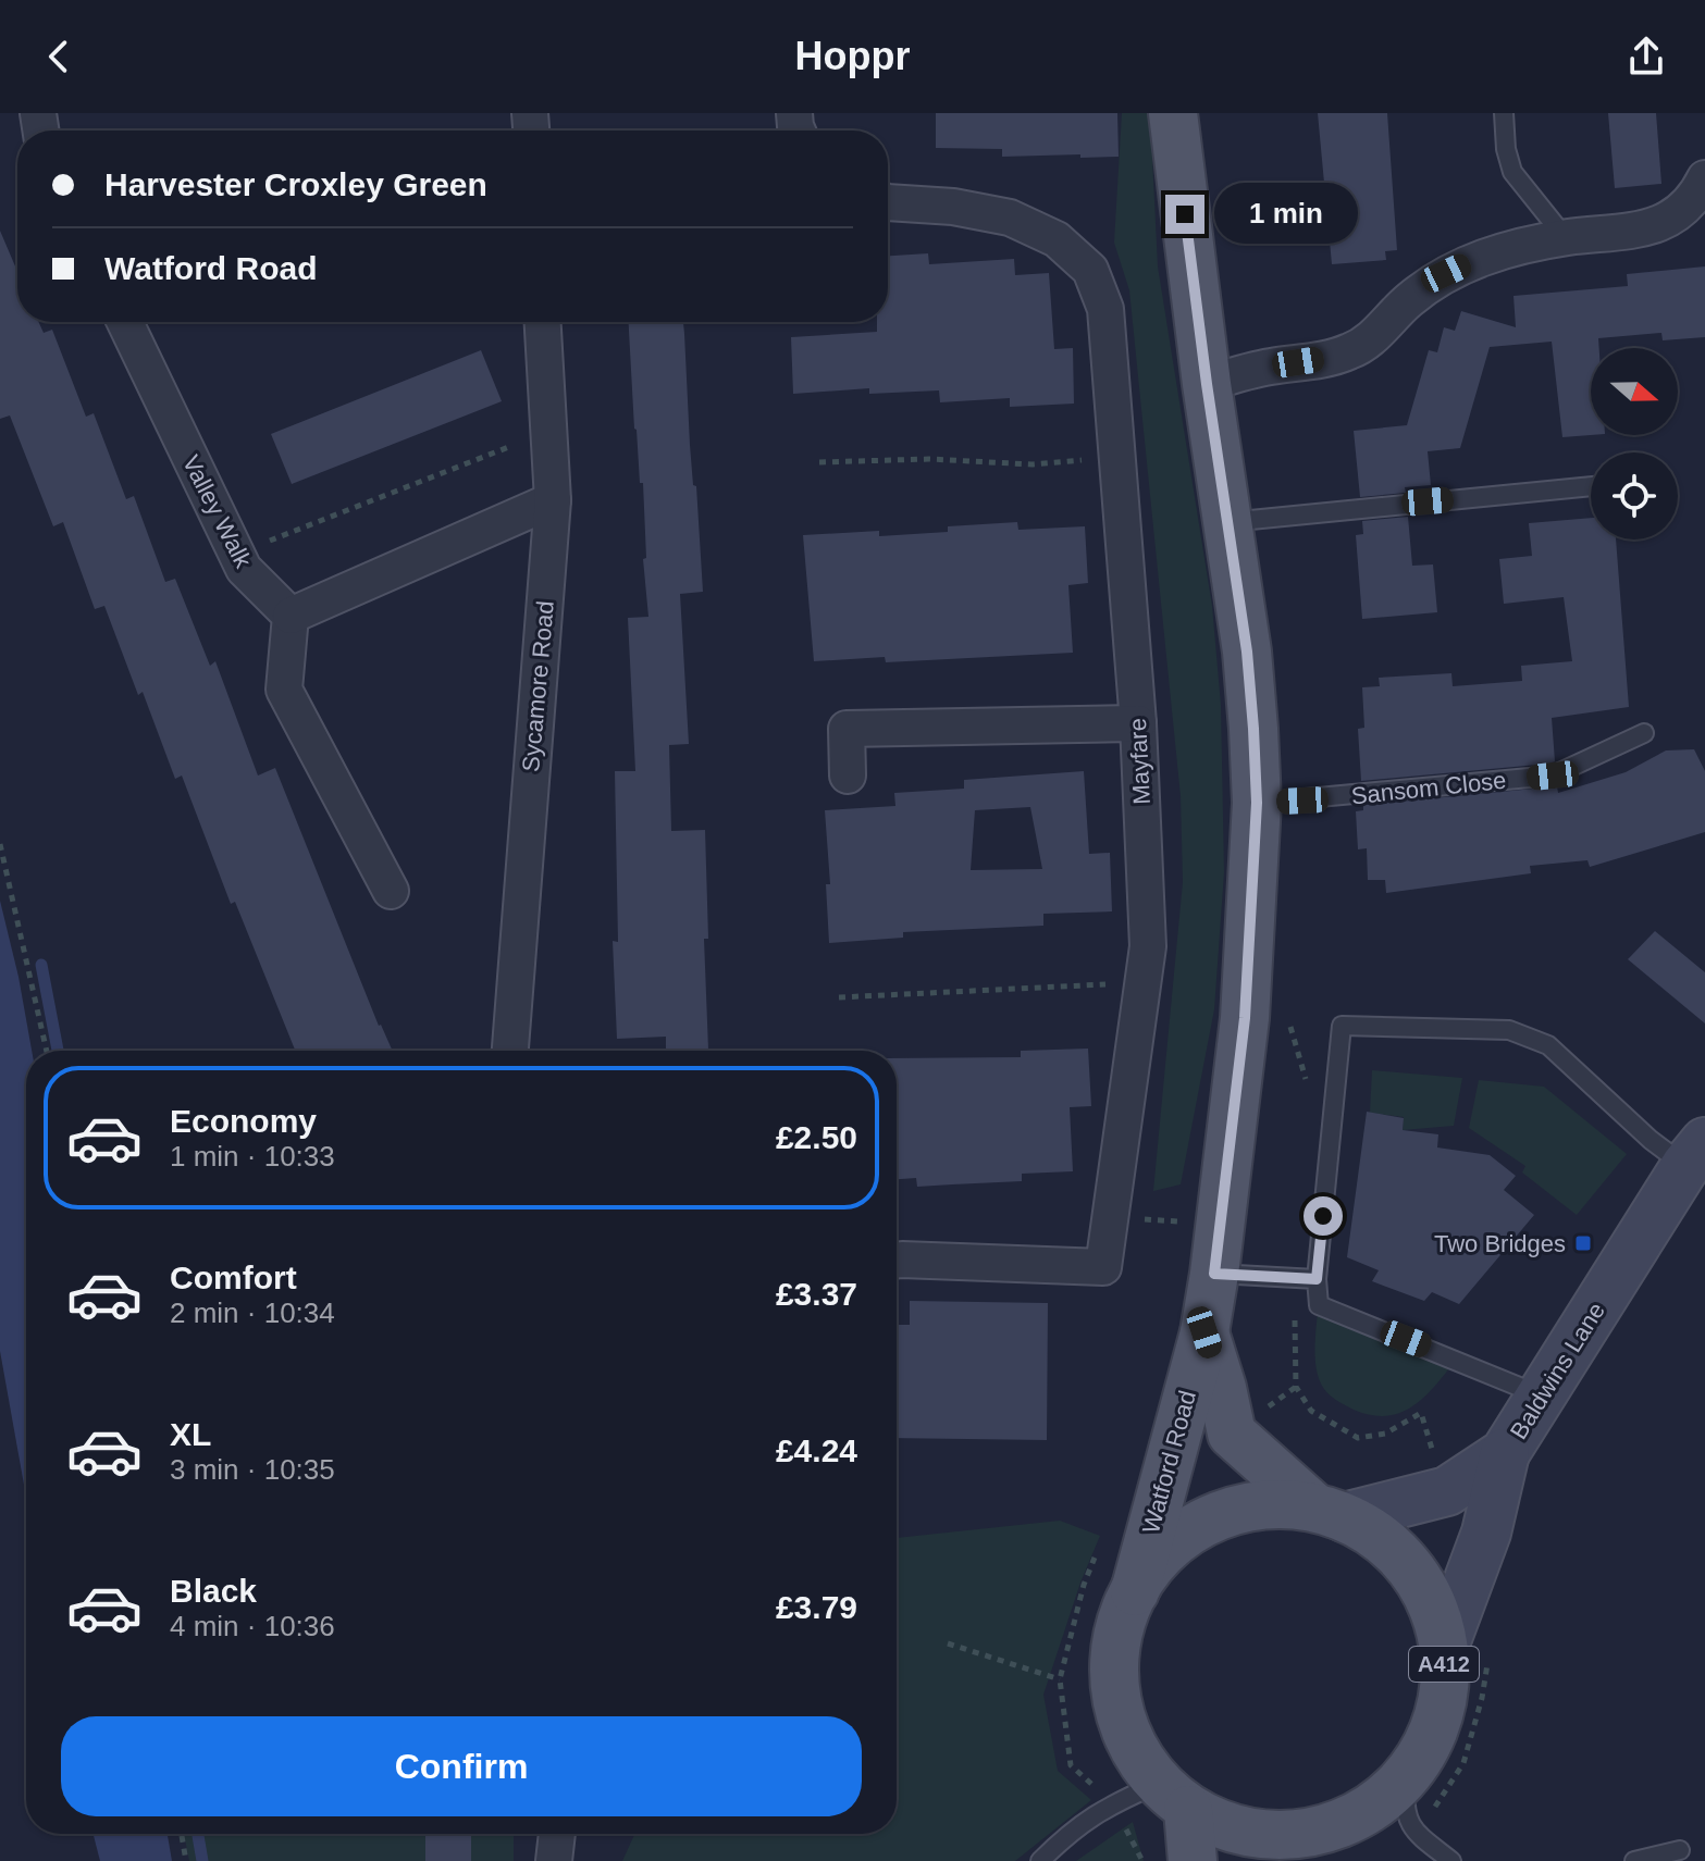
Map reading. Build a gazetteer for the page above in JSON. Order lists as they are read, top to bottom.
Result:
{
  "streets": {
    "main road": ["Watford Road", "A412"],
    "street": [
      "Valley Walk",
      "Sycamore Road",
      "Mayfare",
      "Baldwins Lane"
    ],
    "lane": ["Sansom Close"]
  },
  "crossings": [
    ["Sansom Close", "Watford Road"],
    ["Baldwins Lane", "Watford Road"],
    ["Baldwins Lane", "A412"],
    ["Watford Road", "A412"]
  ],
  "places": {
    "transit": ["Two Bridges"]
  },
  "north": "right",
  "page": {
    "header": "Hoppr",
    "banner": ["Harvester Croxley Green", "Watford Road"],
    "bubble": "1 min",
    "list": [
      {
        "name": "Economy",
        "note": "1 min · 10:33",
        "value": "£2.50"
      },
      {
        "name": "Comfort",
        "note": "2 min · 10:34",
        "value": "£3.37"
      },
      {
        "name": "XL",
        "note": "3 min · 10:35",
        "value": "£4.24"
      },
      {
        "name": "Black",
        "note": "4 min · 10:36",
        "value": "£3.79"
      }
    ],
    "buttons": "Confirm"
  }
}
